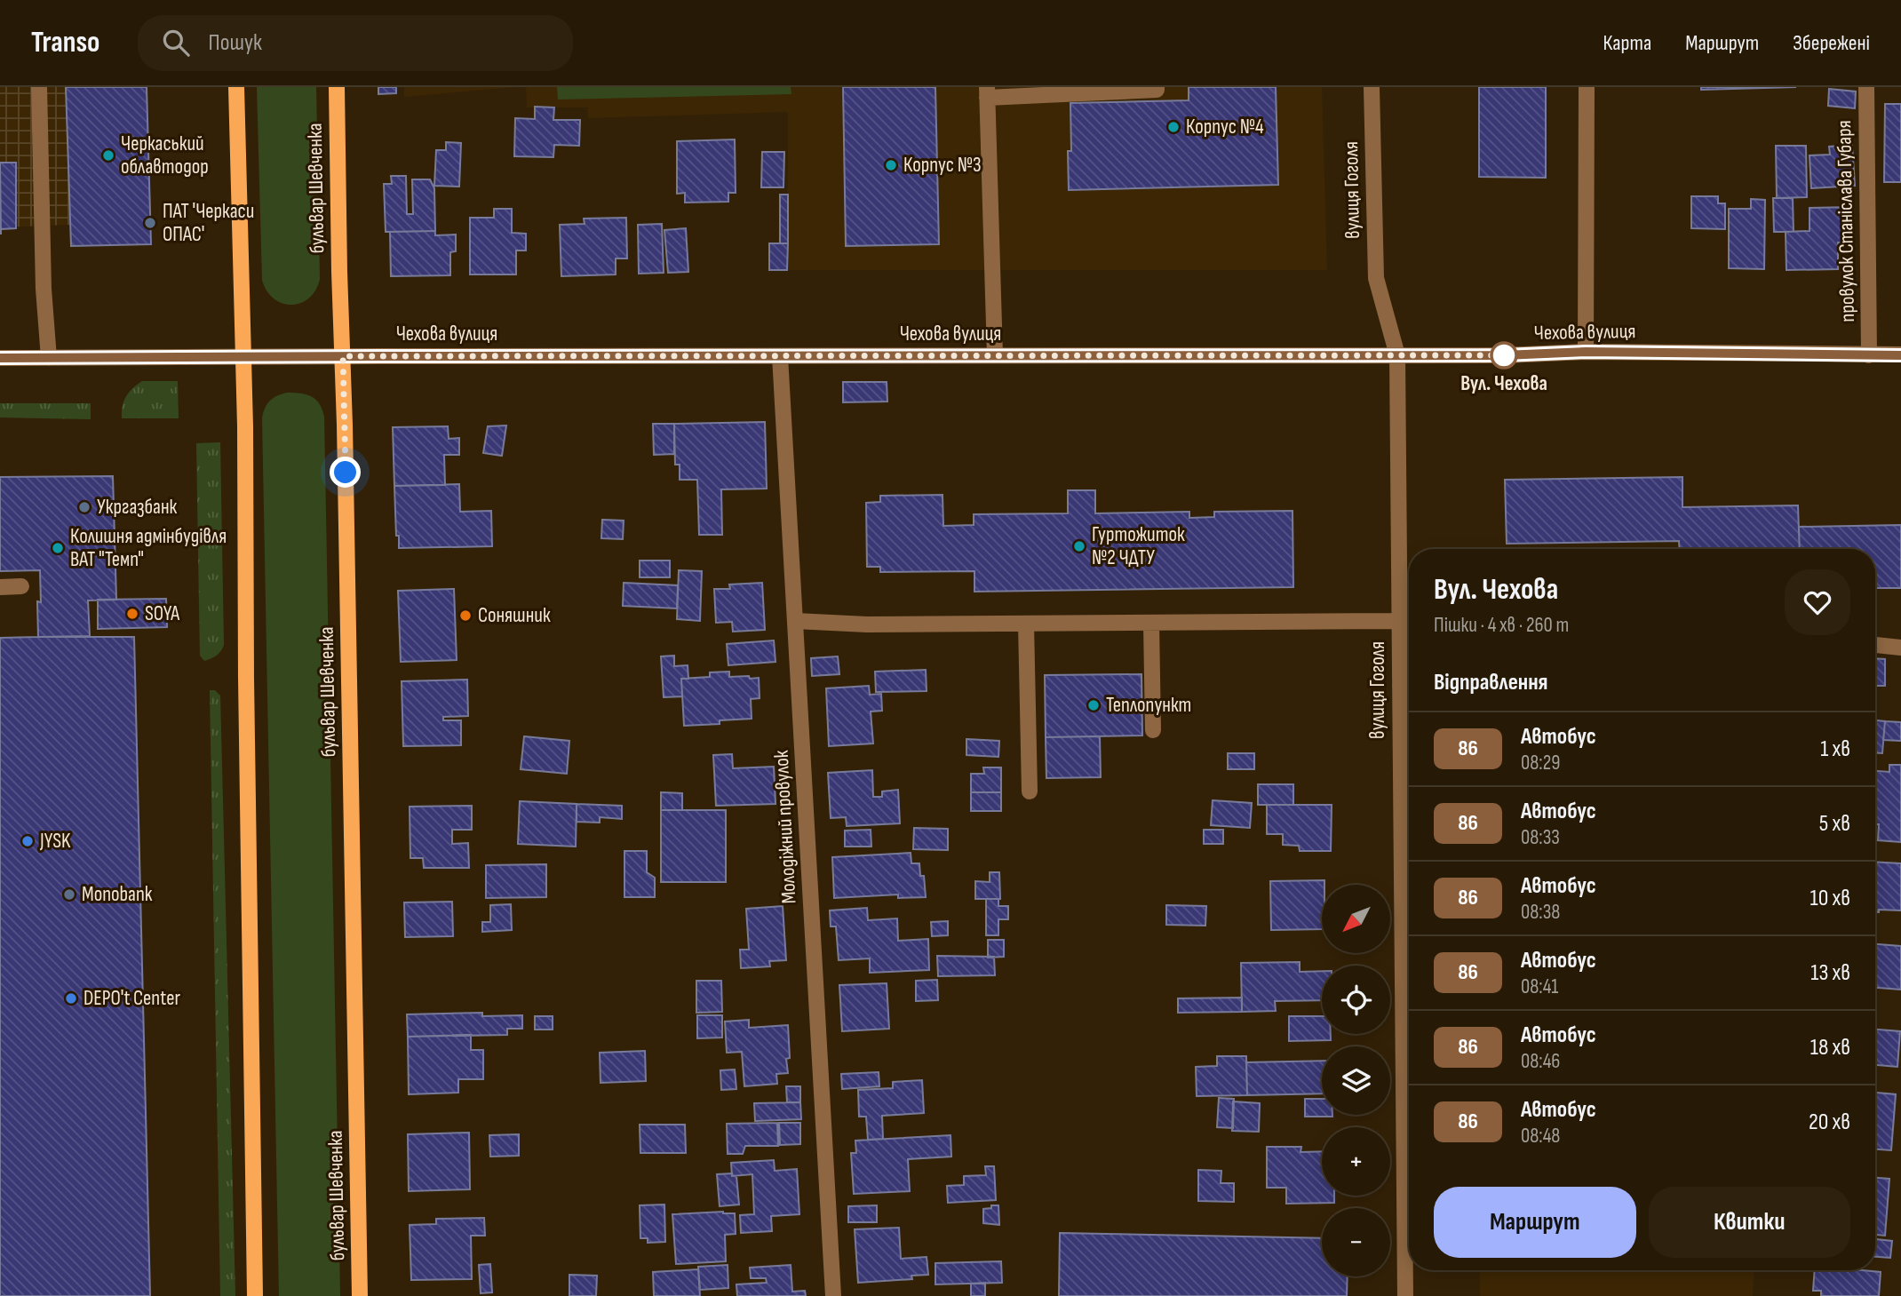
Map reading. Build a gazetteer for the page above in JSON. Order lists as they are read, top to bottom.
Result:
{
  "streets": {
    "main road": ["бульвар Шевченка"],
    "street": [
      "вулиця Гоголя",
      "провулок Станіслава Губаря",
      "Чехова вулиця",
      "Молодіжний провулок"
    ]
  },
  "crossings": [
    ["бульвар Шевченка", "Чехова вулиця"],
    ["вулиця Гоголя", "Чехова вулиця"],
    ["провулок Станіслава Губаря", "Чехова вулиця"],
    ["Чехова вулиця", "Молодіжний провулок"]
  ],
  "places": [
    "Корпус №4",
    "Черкаський облавтодор",
    "Корпус №3",
    "ПАТ 'Черкаси ОПАС'",
    "Вул. Чехова",
    "Укргазбанк",
    "Гуртожиток №2 ЧДТУ",
    "Колишня адмінбудівля ВАТ \"Темп\"",
    "SOYA",
    "Соняшник",
    "Теплопункт",
    "JYSK",
    "Monobank",
    "DEPO't Center"
  ],
  "lines": ["bus line 86"],
  "north": "bottom left",
  "page": {
    "header": "Transo",
    "search": "Пошук",
    "nav": ["Карта", "Маршрут", "Збережені"],
    "heading": [
      ["Вул. Чехова", "Пішки · 4 хв · 260 m"],
      "Відправлення"
    ],
    "list": [
      {
        "mark": "86",
        "name": "Автобус",
        "note": "08:29",
        "value": "1 хв"
      },
      {
        "mark": "86",
        "name": "Автобус",
        "note": "08:33",
        "value": "5 хв"
      },
      {
        "mark": "86",
        "name": "Автобус",
        "note": "08:38",
        "value": "10 хв"
      },
      {
        "mark": "86",
        "name": "Автобус",
        "note": "08:41",
        "value": "13 хв"
      },
      {
        "mark": "86",
        "name": "Автобус",
        "note": "08:46",
        "value": "18 хв"
      },
      {
        "mark": "86",
        "name": "Автобус",
        "note": "08:48",
        "value": "20 хв"
      }
    ],
    "map_buttons": ["+", "−"],
    "buttons": ["Маршрут", "Квитки"]
  }
}
